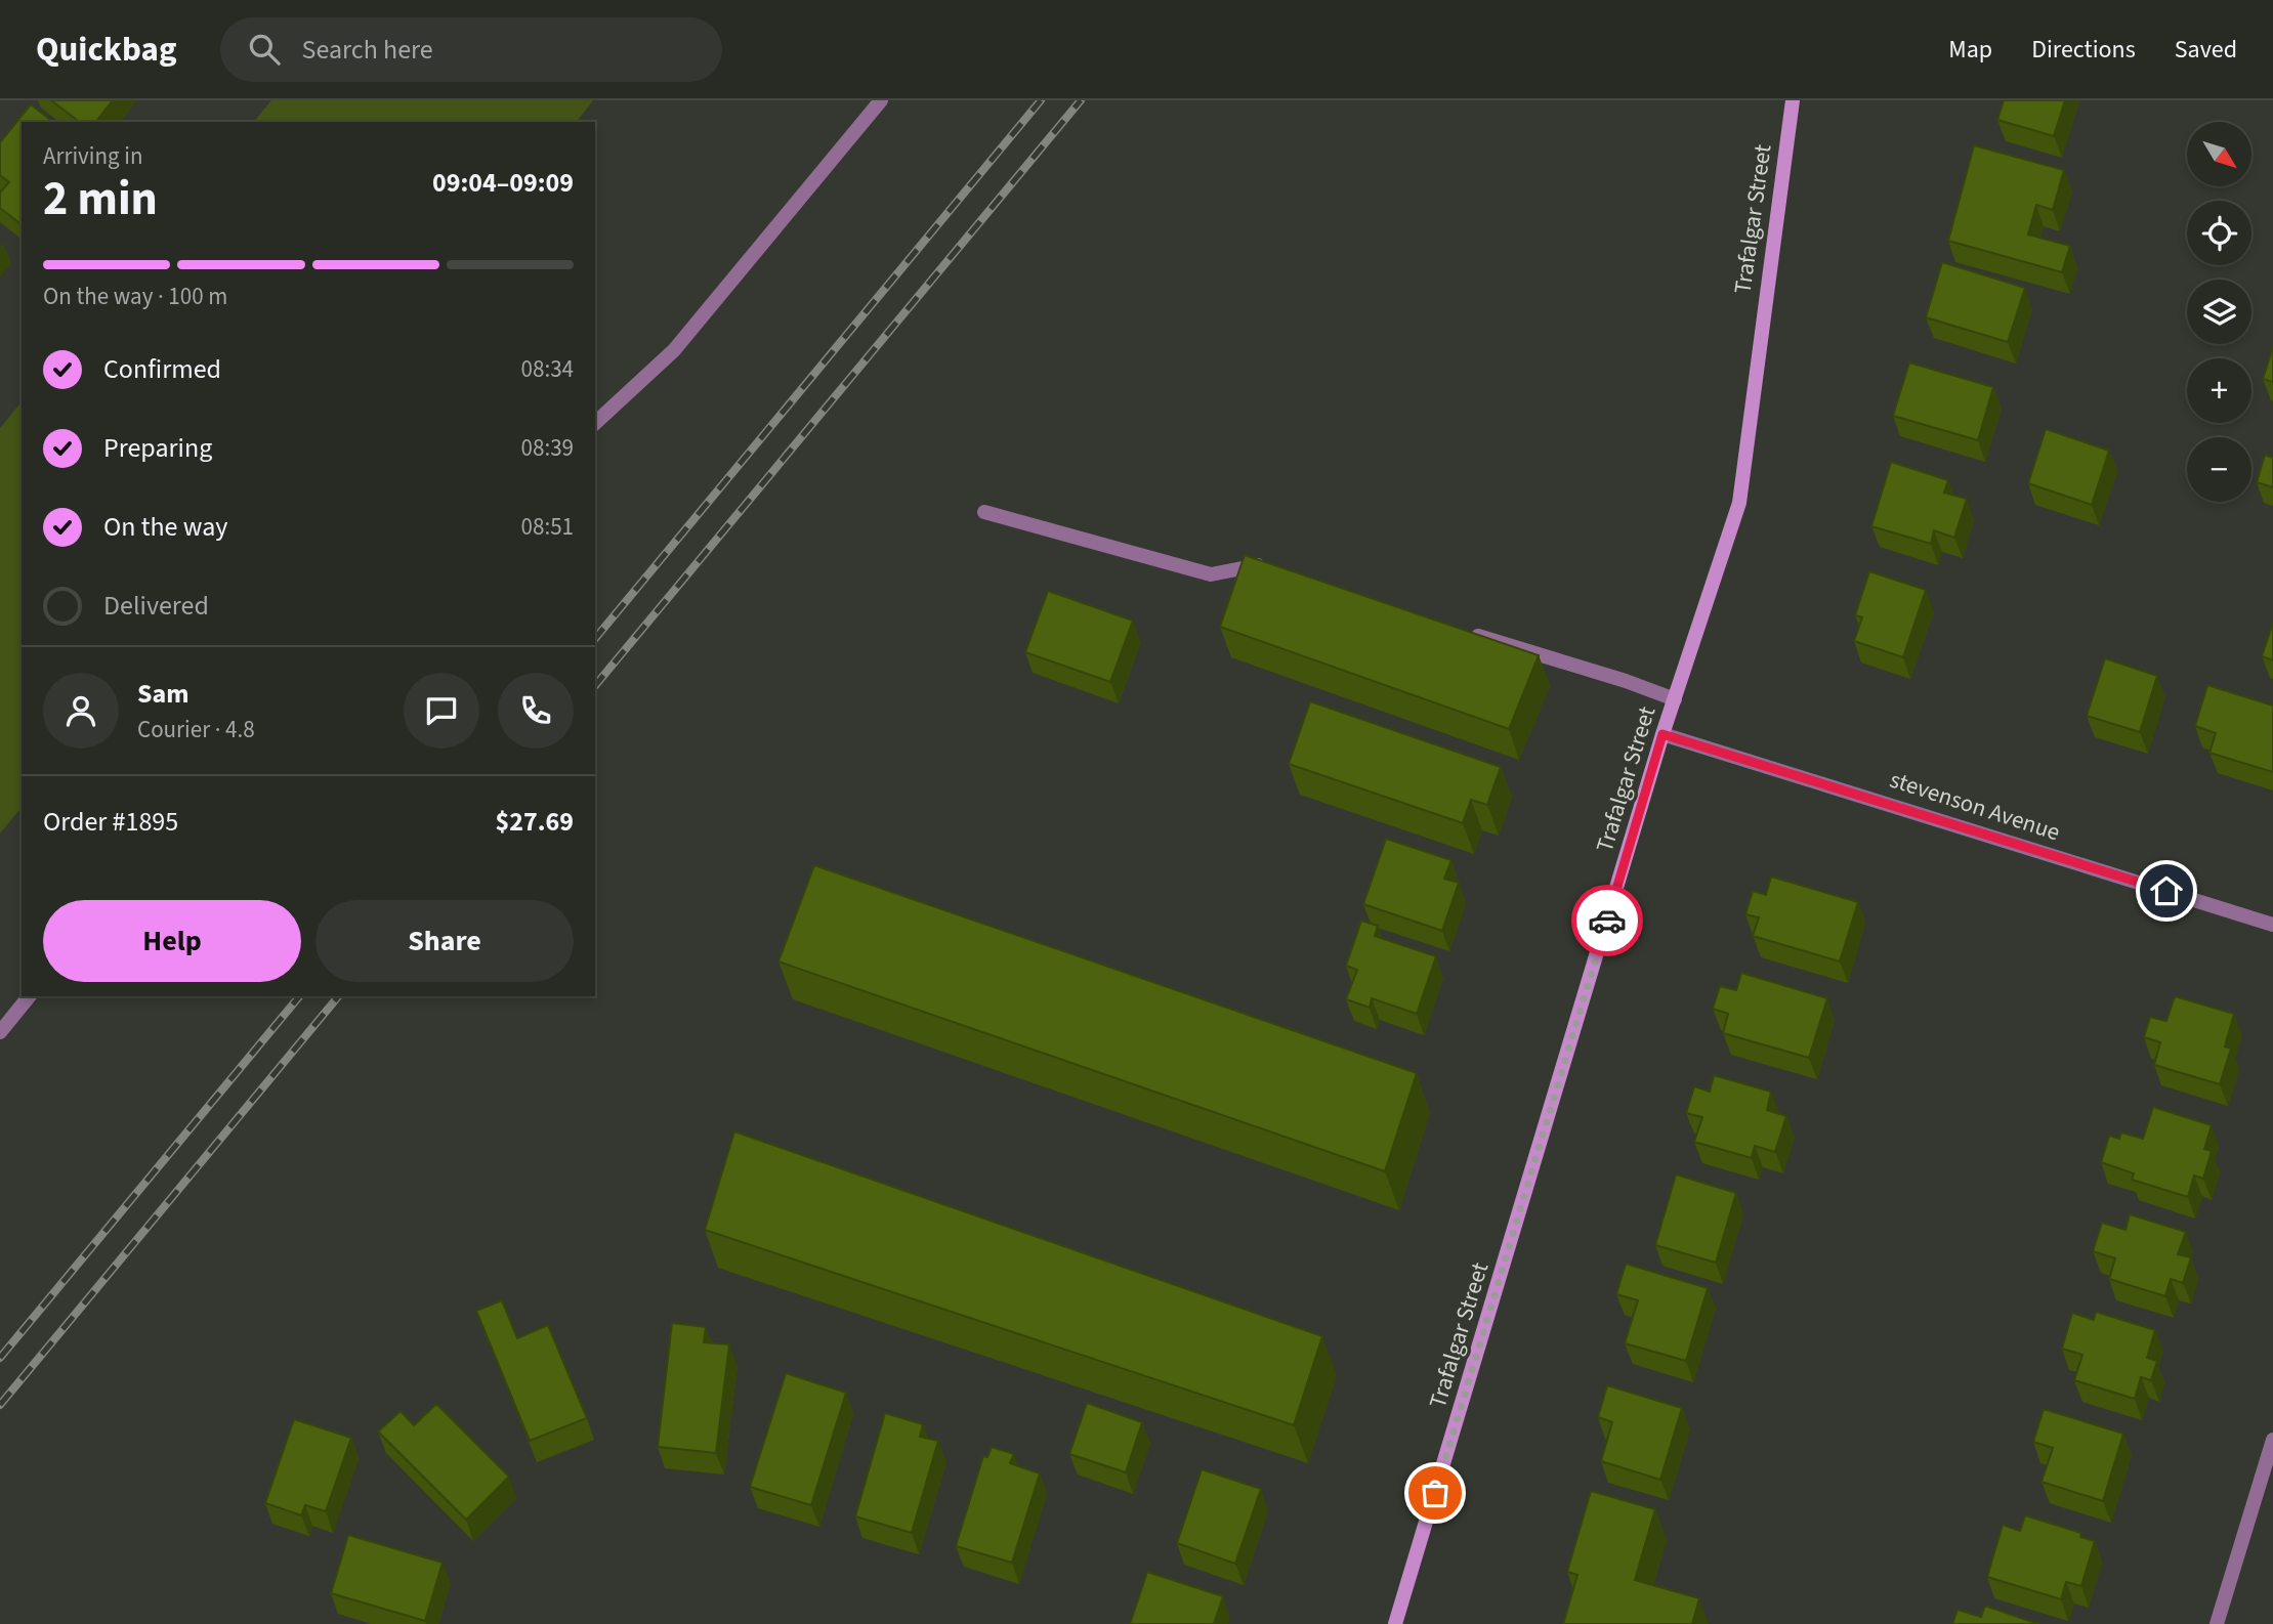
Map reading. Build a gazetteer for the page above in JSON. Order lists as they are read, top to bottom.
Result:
{
  "streets": {
    "main road": ["Trafalgar Street"],
    "street": ["stevenson Avenue"]
  },
  "crossings": [
    ["Trafalgar Street", "stevenson Avenue"]
  ],
  "north": "bottom right",
  "page": {
    "header": "Quickbag",
    "search": "Search here",
    "nav": ["Map", "Directions", "Saved"],
    "map_buttons": ["+", "−"],
    "heading": ["2 min", "Arriving in", "09:04–09:09"],
    "panel": [
      "Sam",
      "Courier · 4.8",
      "Order #1895",
      "$27.69"
    ],
    "bar": "On the way · 100 m",
    "list": [
      ["Confirmed", "08:34"],
      ["Preparing", "08:39"],
      ["On the way", "08:51"],
      "Delivered"
    ],
    "buttons": ["Help", "Share"]
  }
}
